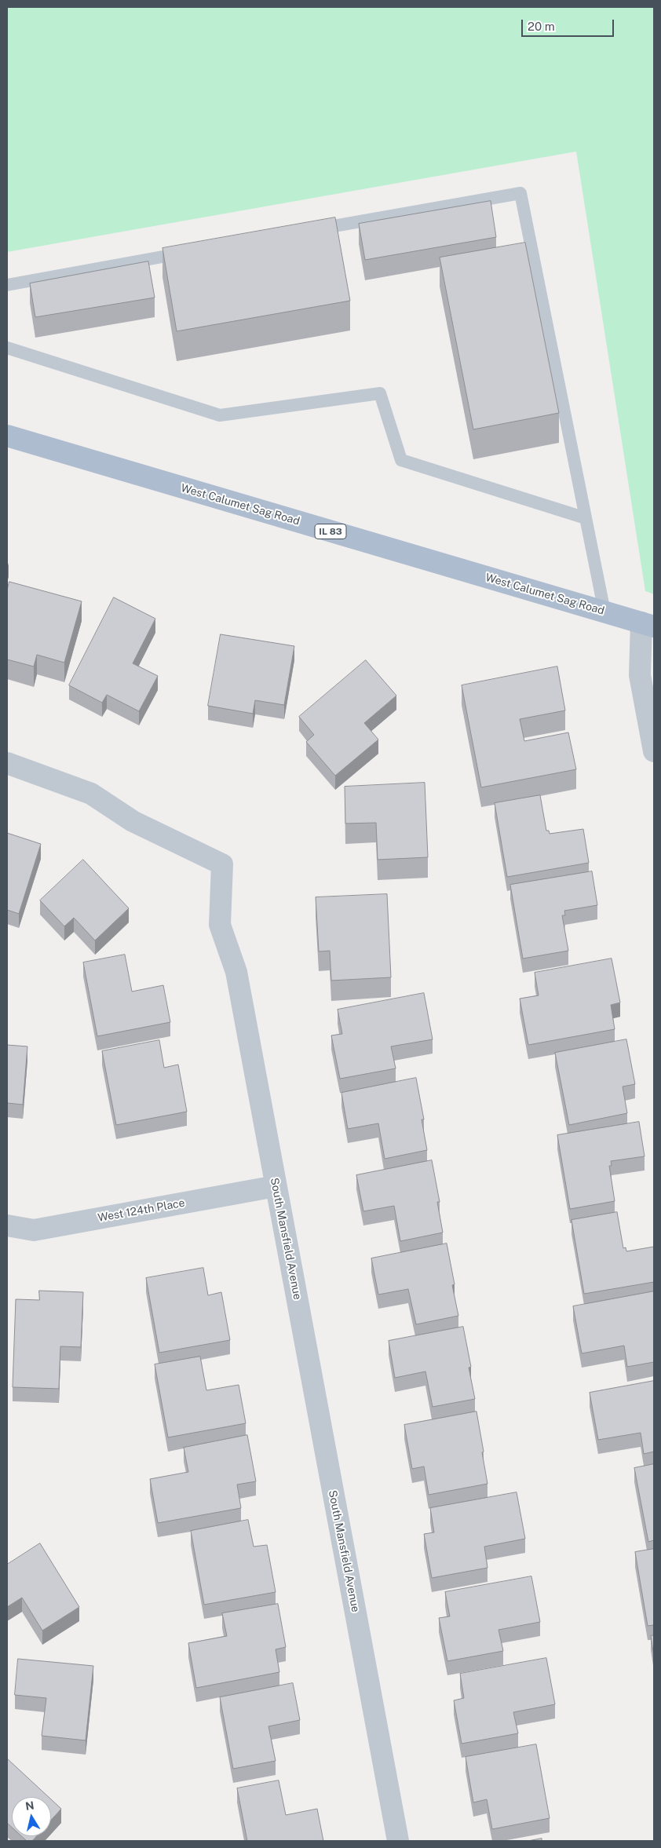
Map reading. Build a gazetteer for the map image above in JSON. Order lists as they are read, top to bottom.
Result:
{
  "streets": {
    "main road": ["West Calumet Sag Road", "IL 83"],
    "street": ["West 124th Place", "South Mansfield Avenue"]
  },
  "crossings": [
    ["West 124th Place", "South Mansfield Avenue"]
  ],
  "scale_bar": "20 m",
  "north": "top"
}
